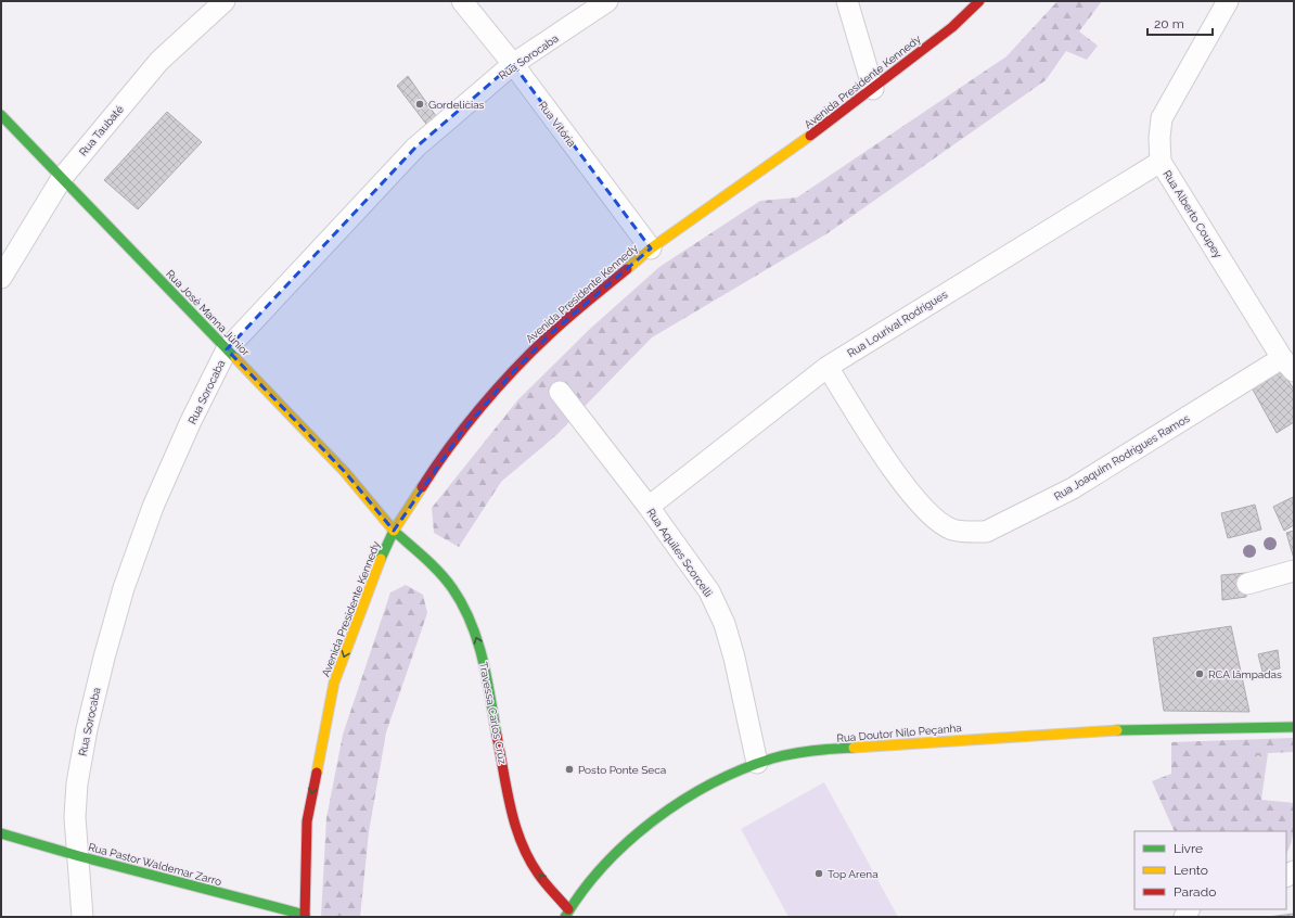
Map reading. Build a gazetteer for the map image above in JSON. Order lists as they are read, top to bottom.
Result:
{
  "streets": {
    "main road": [
      "Avenida Presidente Kennedy",
      "Rua José Manna Júnior",
      "Travessa Carlos Cruz",
      "Rua Doutor Nilo Peçanha",
      "Rua Pastor Waldemar Zarro"
    ],
    "street": [
      "Rua Sorocaba",
      "Rua Vitória",
      "Rua Taubaté",
      "Rua Alberto Coupey",
      "Rua Lourival Rodrigues",
      "Rua Joaquim Rodrigues Ramos",
      "Rua Aquiles Scorcelli"
    ]
  },
  "crossings": [
    ["Rua Sorocaba", "Rua Vitória"],
    ["Rua Sorocaba", "Rua José Manna Júnior"],
    ["Rua Sorocaba", "Rua Pastor Waldemar Zarro"],
    ["Avenida Presidente Kennedy", "Rua Vitória"],
    ["Avenida Presidente Kennedy", "Rua José Manna Júnior"],
    ["Avenida Presidente Kennedy", "Travessa Carlos Cruz"],
    ["Avenida Presidente Kennedy", "Rua Pastor Waldemar Zarro"],
    ["Rua Taubaté", "Rua José Manna Júnior"],
    ["Rua Alberto Coupey", "Rua Lourival Rodrigues"],
    ["Rua Alberto Coupey", "Rua Joaquim Rodrigues Ramos"],
    ["Rua José Manna Júnior", "Travessa Carlos Cruz"],
    ["Rua Lourival Rodrigues", "Rua Joaquim Rodrigues Ramos"],
    ["Rua Lourival Rodrigues", "Rua Aquiles Scorcelli"],
    ["Rua Aquiles Scorcelli", "Rua Doutor Nilo Peçanha"],
    ["Travessa Carlos Cruz", "Rua Doutor Nilo Peçanha"]
  ],
  "one_way": ["Travessa Carlos Cruz"],
  "places": [
    "Gordelicias",
    "RCA lâmpadas",
    "Posto Ponte Seca",
    "Top Arena"
  ],
  "legend": ["Livre", "Lento", "Parado"],
  "scale_bar": "20 m"
}
